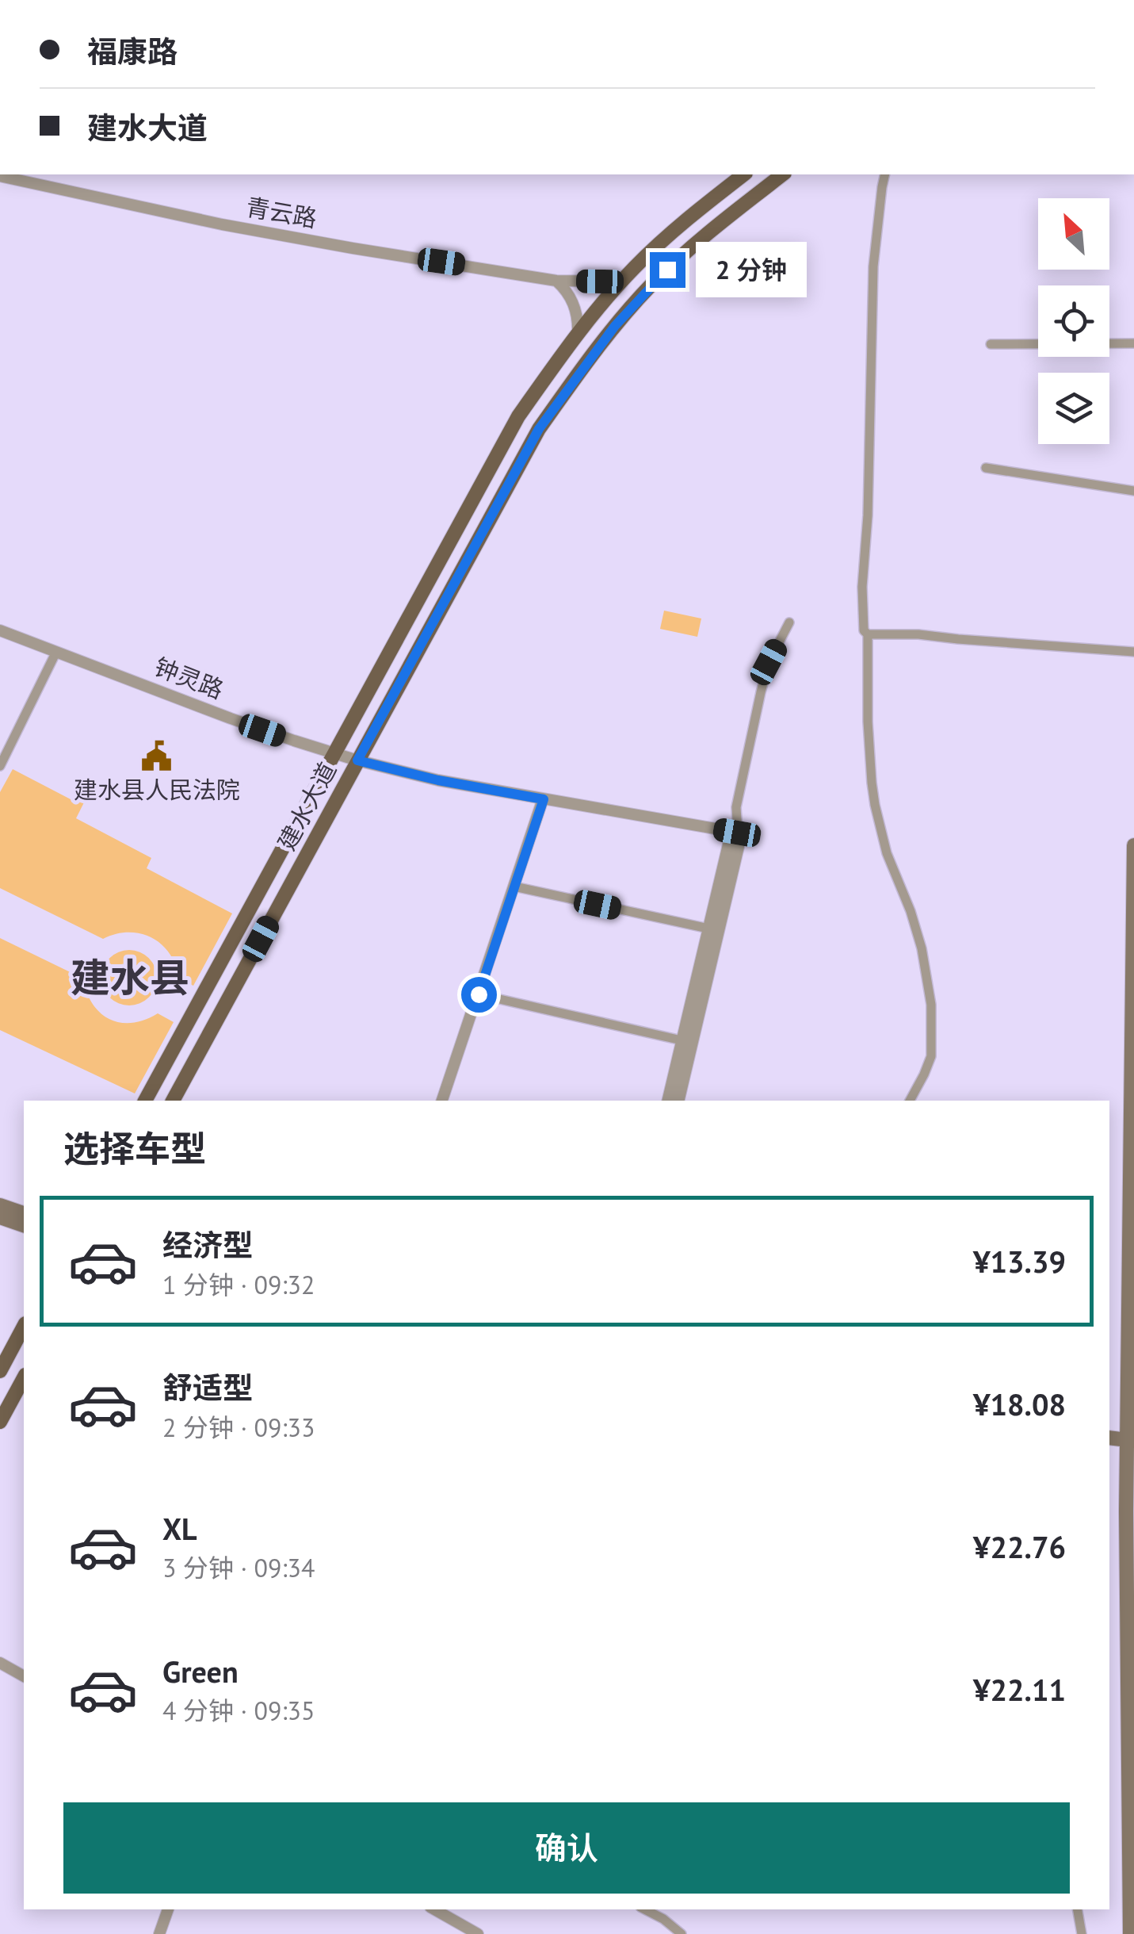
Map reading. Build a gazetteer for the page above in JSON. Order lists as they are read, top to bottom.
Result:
{
  "streets": {
    "main road": ["建水大道"],
    "street": ["青云路", "钟灵路"]
  },
  "crossings": [
    ["青云路", "建水大道"],
    ["钟灵路", "建水大道"]
  ],
  "districts": ["建水县"],
  "places": {
    "public building": ["建水县人民法院"]
  },
  "north": "top left",
  "page": {
    "banner": ["福康路", "建水大道"],
    "bubble": "2 分钟",
    "heading": "选择车型",
    "list": [
      {
        "name": "经济型",
        "note": "1 分钟 · 09:32",
        "value": "¥13.39"
      },
      {
        "name": "舒适型",
        "note": "2 分钟 · 09:33",
        "value": "¥18.08"
      },
      {
        "name": "XL",
        "note": "3 分钟 · 09:34",
        "value": "¥22.76"
      },
      {
        "name": "Green",
        "note": "4 分钟 · 09:35",
        "value": "¥22.11"
      }
    ],
    "buttons": "确认"
  }
}
